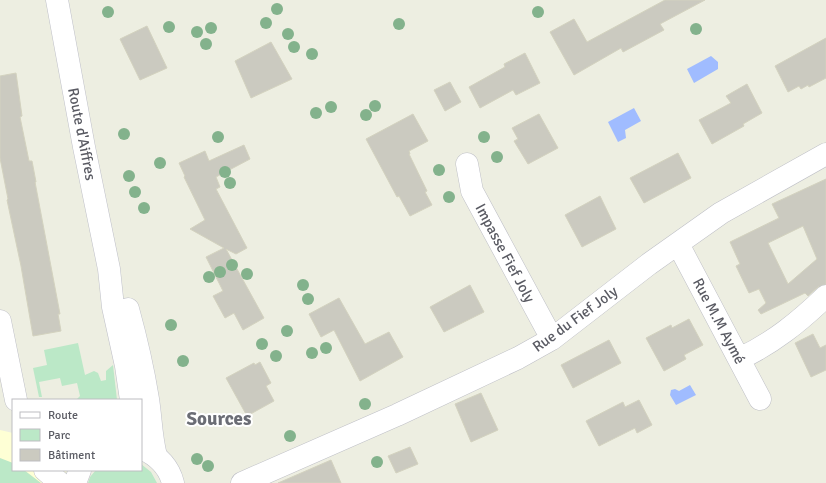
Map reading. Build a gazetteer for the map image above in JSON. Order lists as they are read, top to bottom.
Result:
{
  "streets": {
    "street": [
      "Route d'Aiffres",
      "Impasse Fief Joly",
      "Rue du Fief Joly",
      "Rue M.M Aymé"
    ]
  },
  "crossings": [
    ["Impasse Fief Joly", "Rue du Fief Joly"],
    ["Rue du Fief Joly", "Rue M.M Aymé"]
  ],
  "districts": ["Sources"],
  "legend": ["Route", "Parc", "Bâtiment"]
}
